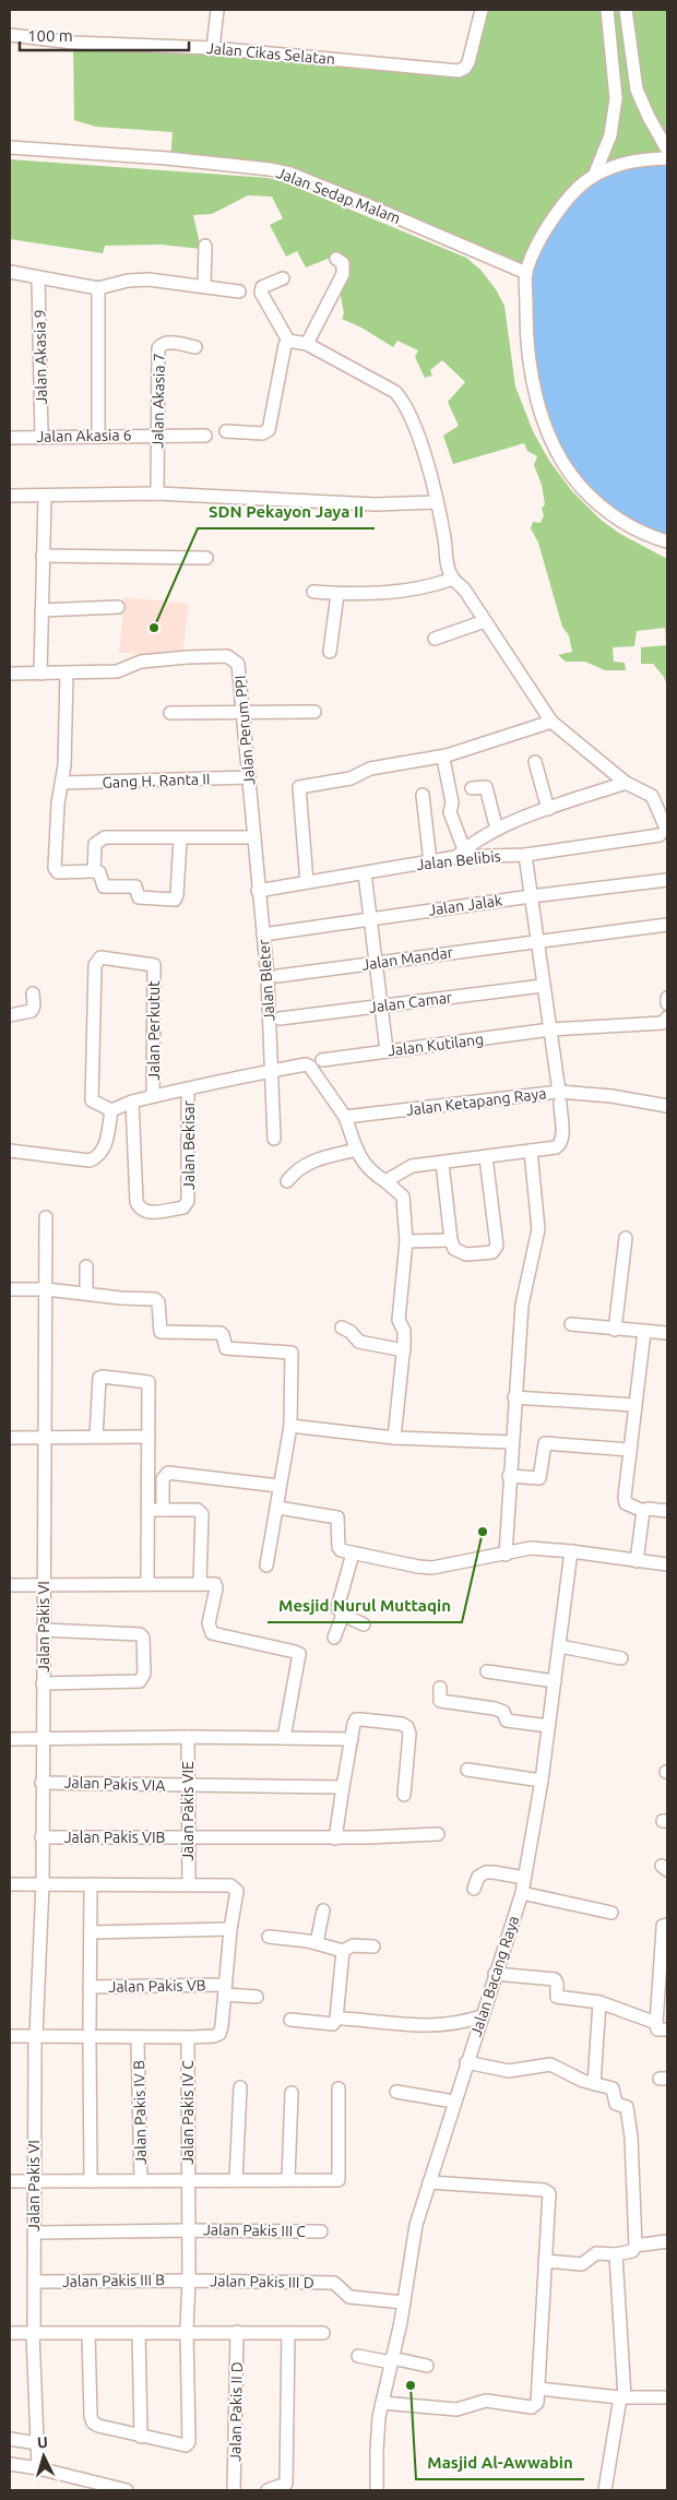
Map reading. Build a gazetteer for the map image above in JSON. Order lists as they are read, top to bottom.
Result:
{
  "streets": {
    "street": [
      "Jalan Cikas Selatan",
      "Jalan Sedap Malam",
      "Jalan Akasia 9",
      "Jalan Akasia 7",
      "Jalan Akasia 6",
      "Jalan Perum PPI",
      "Gang H. Ranta II",
      "Jalan Belibis",
      "Jalan Jalak",
      "Jalan Mandar",
      "Jalan Bleter",
      "Jalan Camar",
      "Jalan Perkutut",
      "Jalan Kutilang",
      "Jalan Ketapang Raya",
      "Jalan Bekisar",
      "Jalan Pakis VI",
      "Jalan Pakis VIA",
      "Jalan Pakis VIE",
      "Jalan Pakis VIB",
      "Jalan Bacang Raya",
      "Jalan Pakis VB",
      "Jalan Pakis IV B",
      "Jalan Pakis IV C",
      "Jalan Pakis III C",
      "Jalan Pakis III B",
      "Jalan Pakis III D",
      "Jalan Pakis II D"
    ]
  },
  "crossings": [
    ["Jalan Akasia 9", "Jalan Akasia 6"],
    ["Jalan Akasia 7", "Jalan Akasia 6"],
    ["Jalan Perum PPI", "Gang H. Ranta II"],
    ["Jalan Perum PPI", "Jalan Belibis"],
    ["Jalan Perum PPI", "Jalan Bleter"],
    ["Jalan Belibis", "Jalan Bleter"],
    ["Jalan Jalak", "Jalan Bleter"],
    ["Jalan Pakis VI", "Jalan Pakis VIA"],
    ["Jalan Pakis VI", "Jalan Pakis VIB"],
    ["Jalan Pakis VIA", "Jalan Pakis VIE"],
    ["Jalan Pakis VIE", "Jalan Pakis VIB"],
    ["Jalan Bacang Raya", "Jalan Pakis III D"],
    ["Jalan Pakis IV C", "Jalan Pakis III C"],
    ["Jalan Pakis IV C", "Jalan Pakis III B"],
    ["Jalan Pakis IV C", "Jalan Pakis III D"],
    ["Jalan Pakis III B", "Jalan Pakis III D"]
  ],
  "places": ["SDN Pekayon Jaya II", "Mesjid Nurul Muttaqin", "Masjid Al-Awwabin"],
  "scale_bar": "100 m",
  "north": "top"
}
